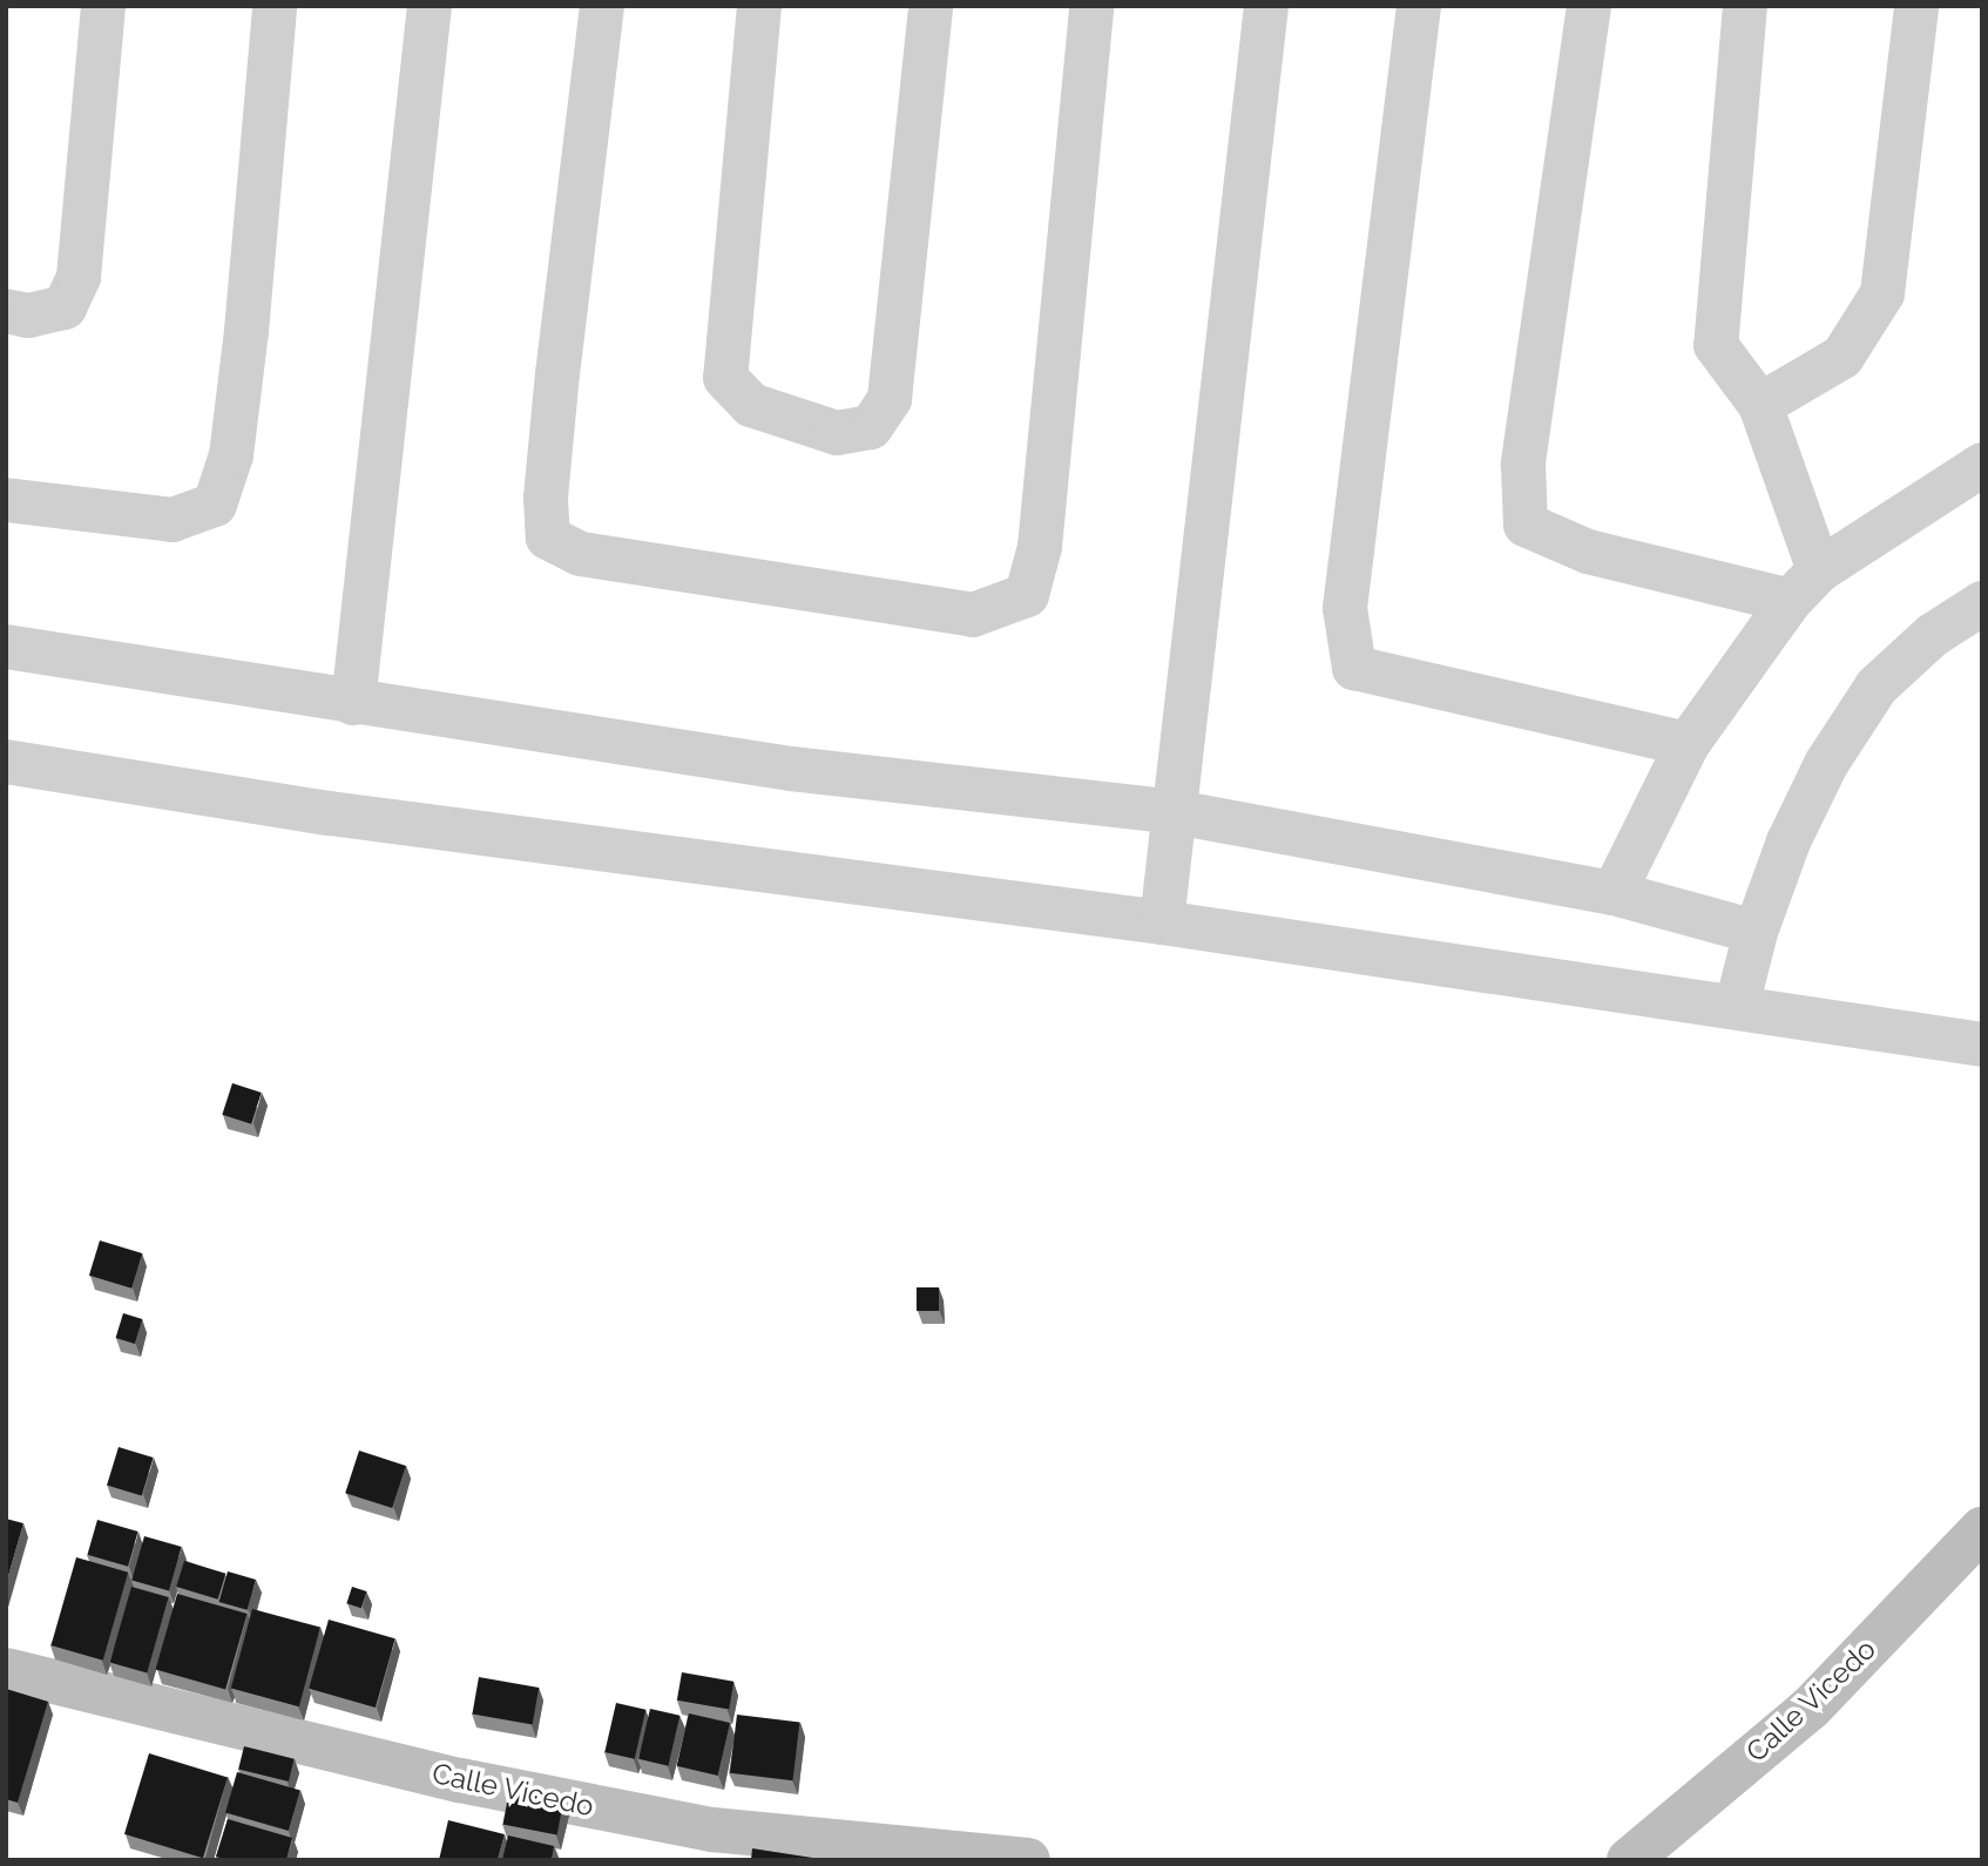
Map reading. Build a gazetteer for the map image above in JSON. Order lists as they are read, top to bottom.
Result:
{
  "streets": {
    "street": ["Calle Vicedo"]
  }
}
